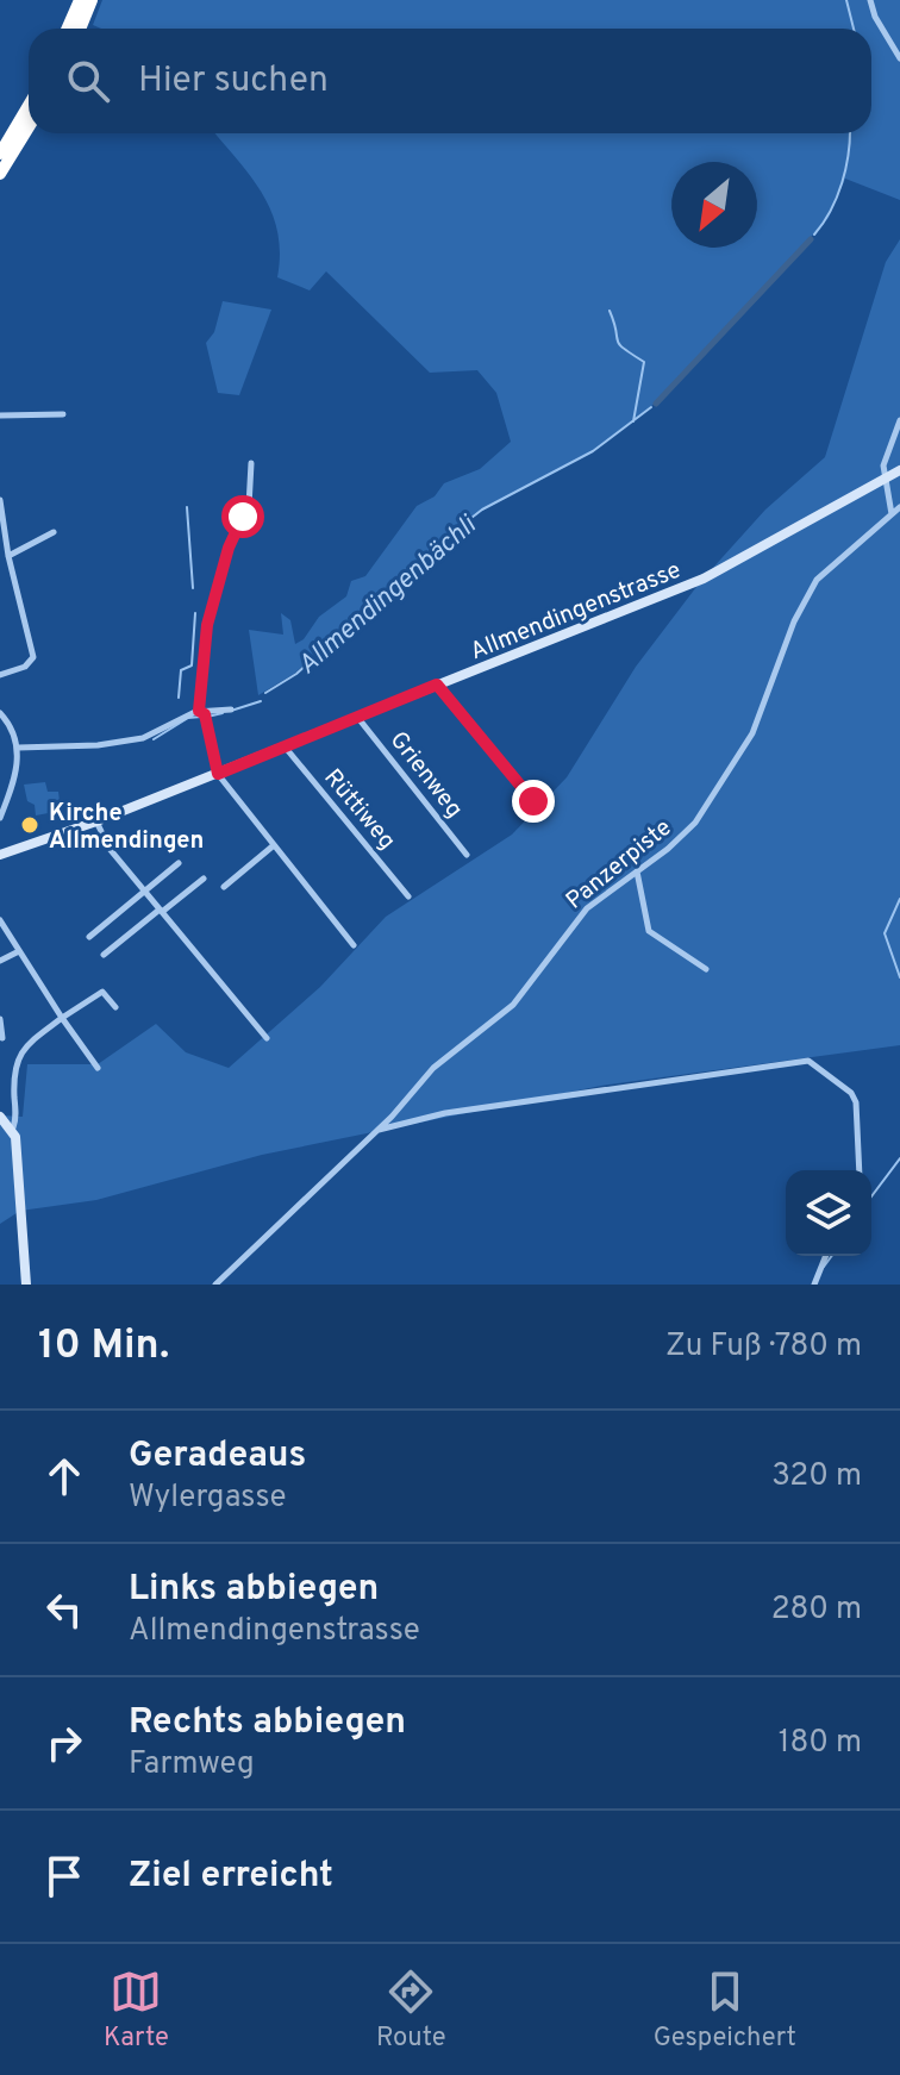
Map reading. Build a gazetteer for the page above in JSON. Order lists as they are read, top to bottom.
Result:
{
  "streets": {
    "street": [
      "Allmendingenstrasse",
      "Grienweg",
      "Rüttiweg",
      "Panzerpiste"
    ]
  },
  "crossings": [
    ["Allmendingenstrasse", "Grienweg"],
    ["Allmendingenstrasse", "Rüttiweg"]
  ],
  "water": ["Allmendingenbächli"],
  "places": ["Kirche Allmendingen"],
  "north": "bottom left",
  "page": {
    "search": "Hier suchen",
    "heading": ["10 Min.", "Zu Fuß · 780 m"],
    "list": [
      ["Geradeaus", "Wylergasse", "320 m"],
      ["Links abbiegen", "Allmendingenstrasse", "280 m"],
      ["Rechts abbiegen", "Farmweg", "180 m"],
      "Ziel erreicht"
    ],
    "nav": ["Karte", "Route", "Gespeichert"]
  }
}
